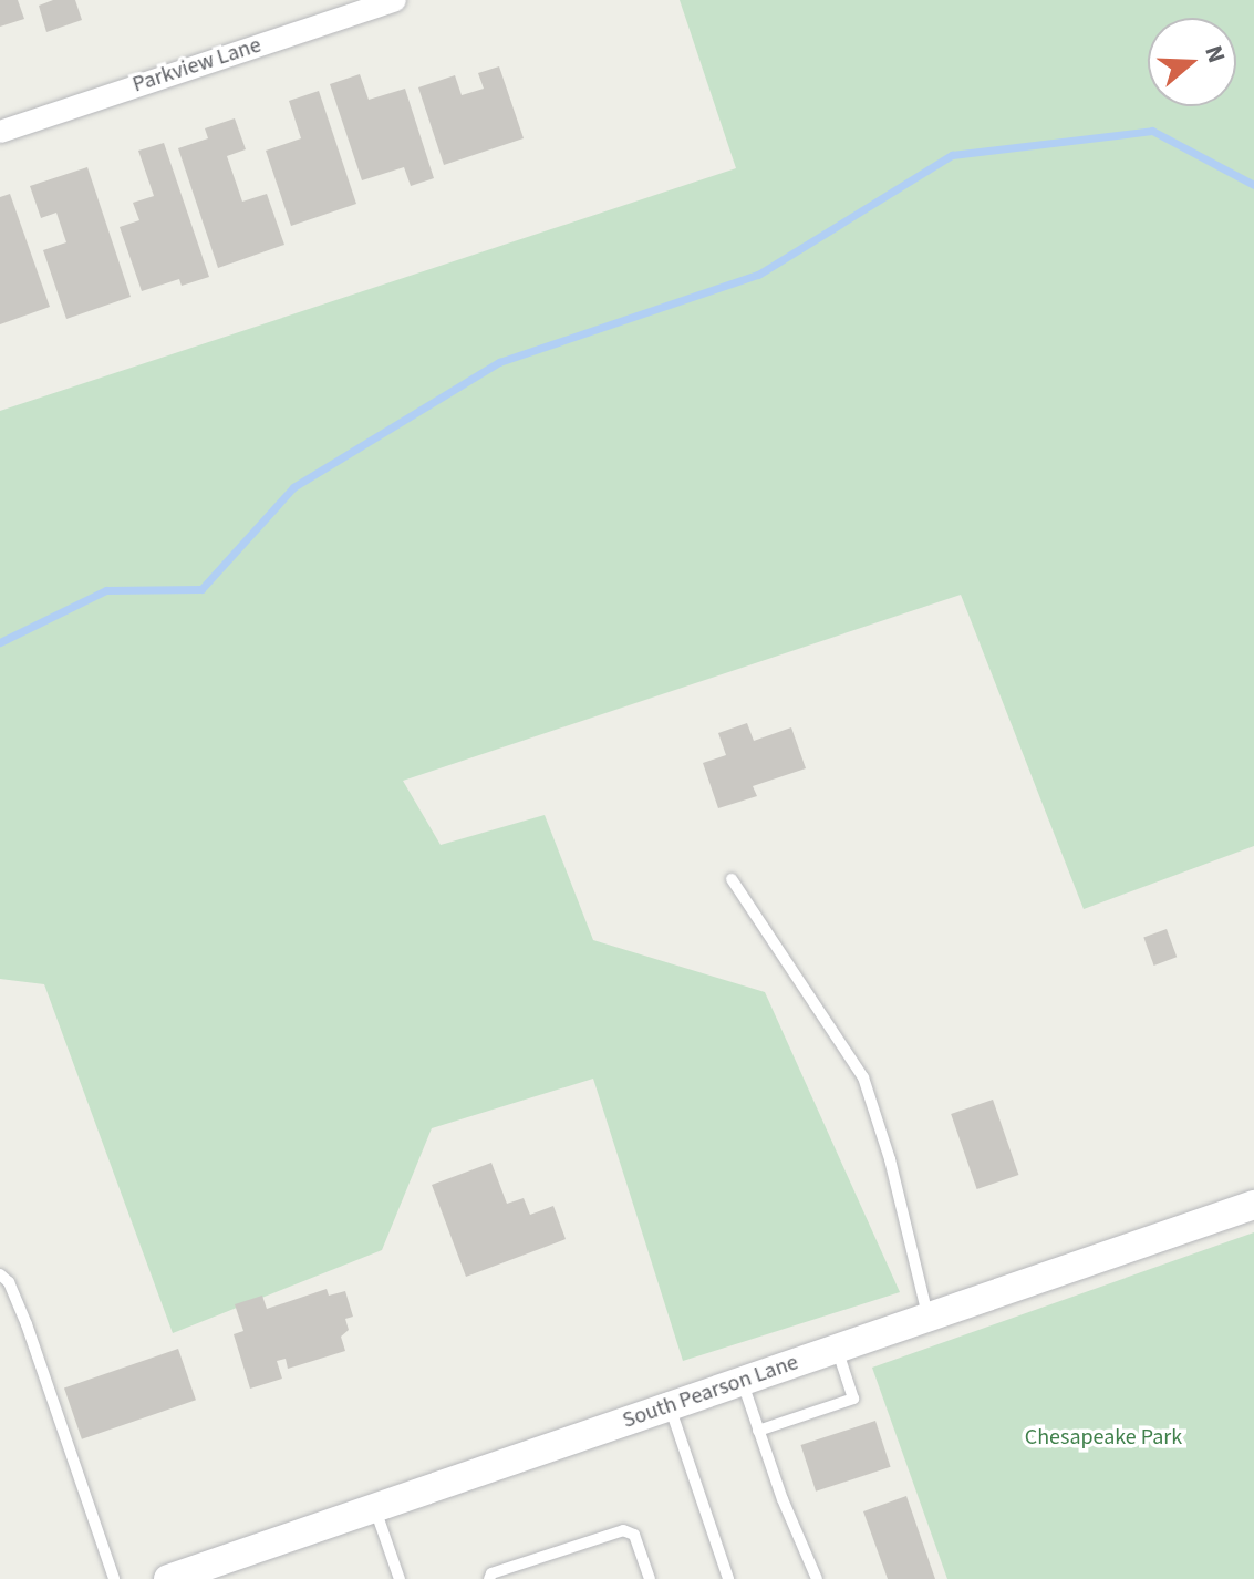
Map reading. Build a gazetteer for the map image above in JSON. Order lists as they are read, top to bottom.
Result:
{
  "streets": {
    "street": ["Parkview Lane", "South Pearson Lane"]
  },
  "parks": ["Chesapeake Park"],
  "north": "right"
}
